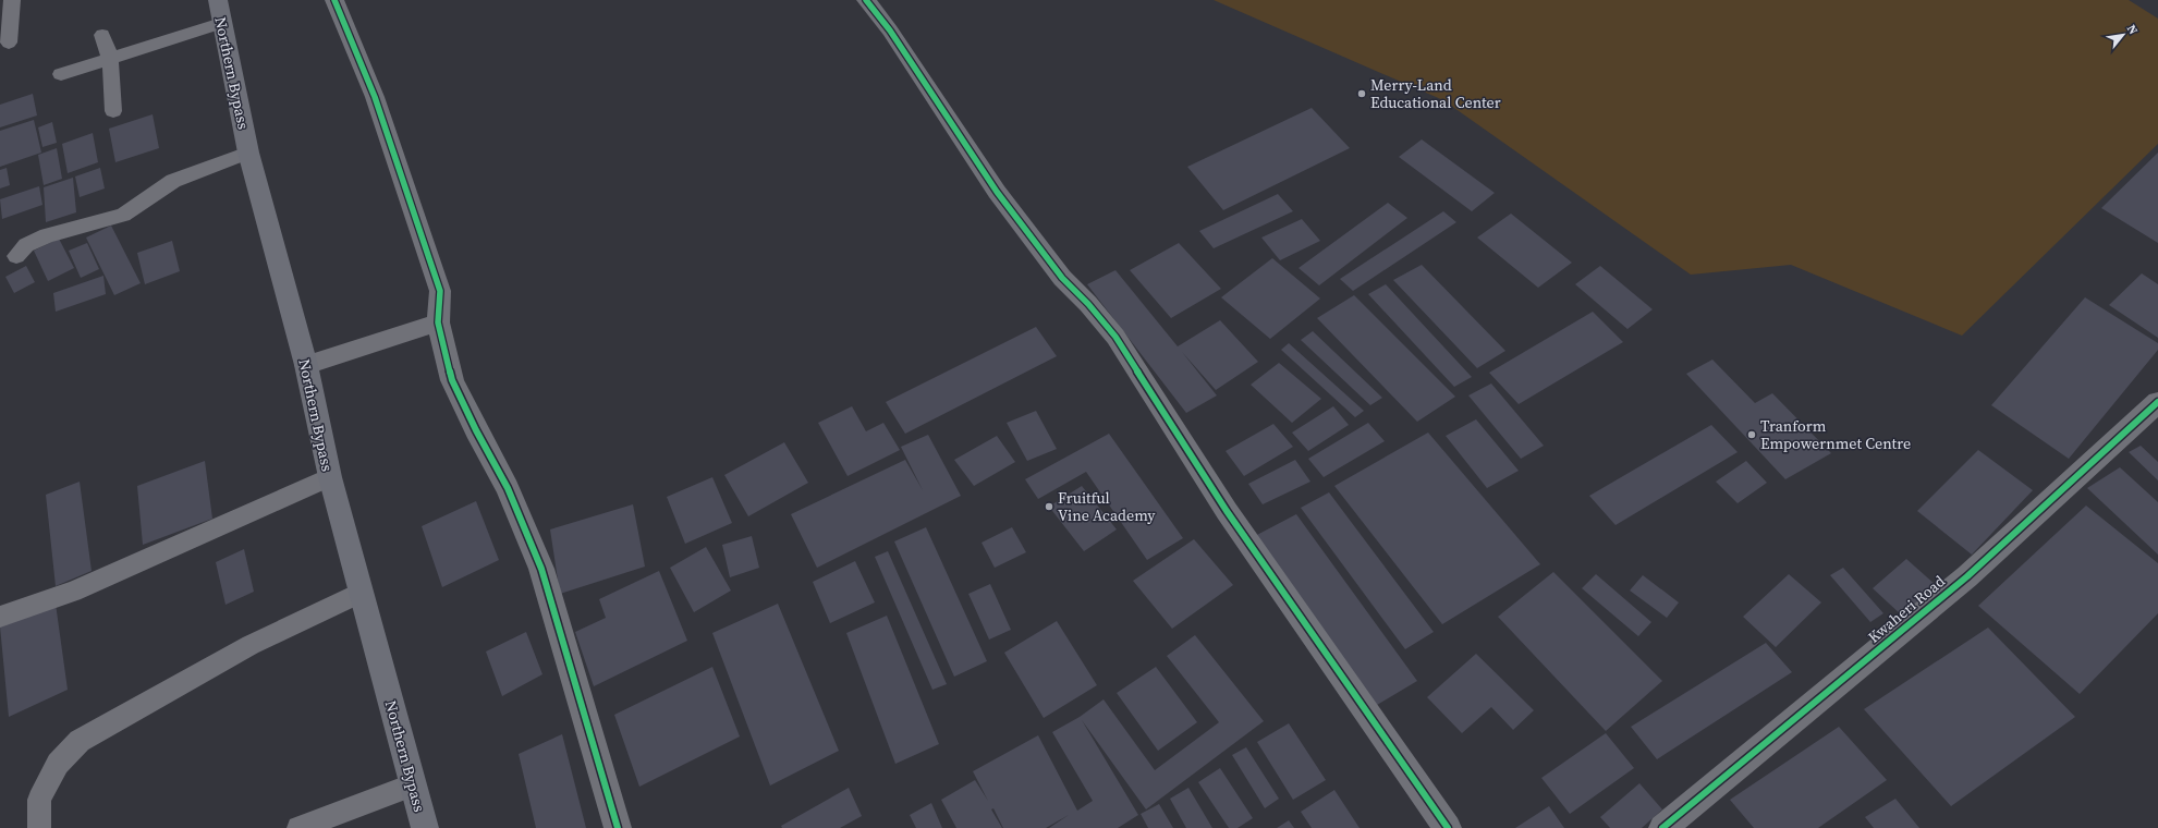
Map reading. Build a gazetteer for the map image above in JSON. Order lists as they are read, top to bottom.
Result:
{
  "streets": {
    "main road": ["Northern Bypass"],
    "street": ["Kwaheri Road"]
  },
  "places": ["Merry-Land Educational Center", "Tranform Empowernmet Centre", "Fruitful Vine Academy"],
  "north": "top right"
}
